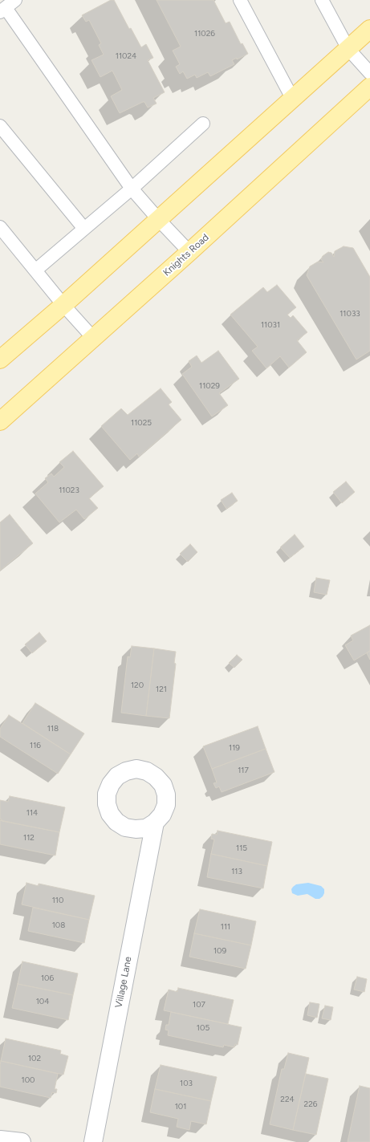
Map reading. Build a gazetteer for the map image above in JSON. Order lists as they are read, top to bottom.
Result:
{
  "streets": {
    "main road": ["Knights Road"],
    "street": ["Village Lane"]
  },
  "house_numbers": [
    "11026",
    "11024",
    "11033",
    "11031",
    "11029",
    "11025",
    "11023",
    "120",
    "121",
    "118",
    "116",
    "119",
    "117",
    "114",
    "112",
    "115",
    "113",
    "110",
    "108",
    "111",
    "109",
    "106",
    "104",
    "107",
    "105",
    "102",
    "100",
    "103",
    "224",
    "226",
    "101"
  ]
}
